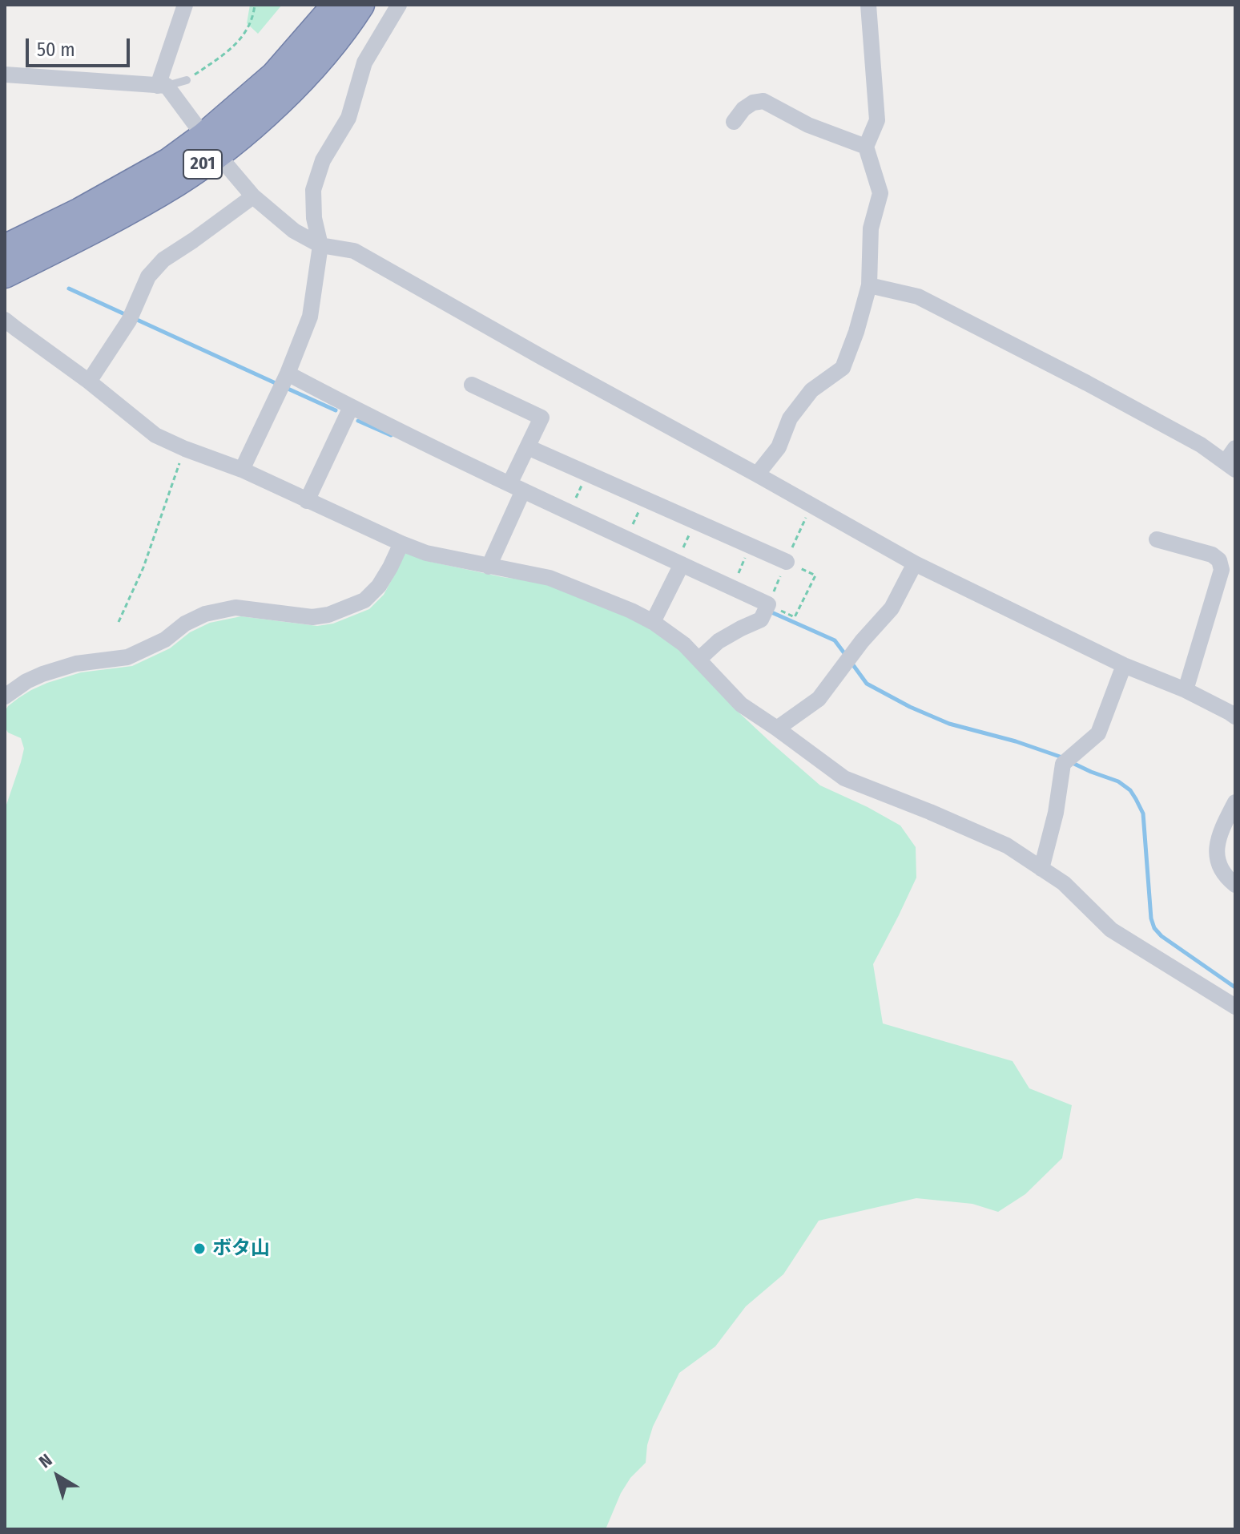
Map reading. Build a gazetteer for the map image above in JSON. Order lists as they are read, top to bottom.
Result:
{
  "streets": {
    "highway": ["201"]
  },
  "places": ["ボタ山"],
  "scale_bar": "50 m",
  "north": "top left"
}
